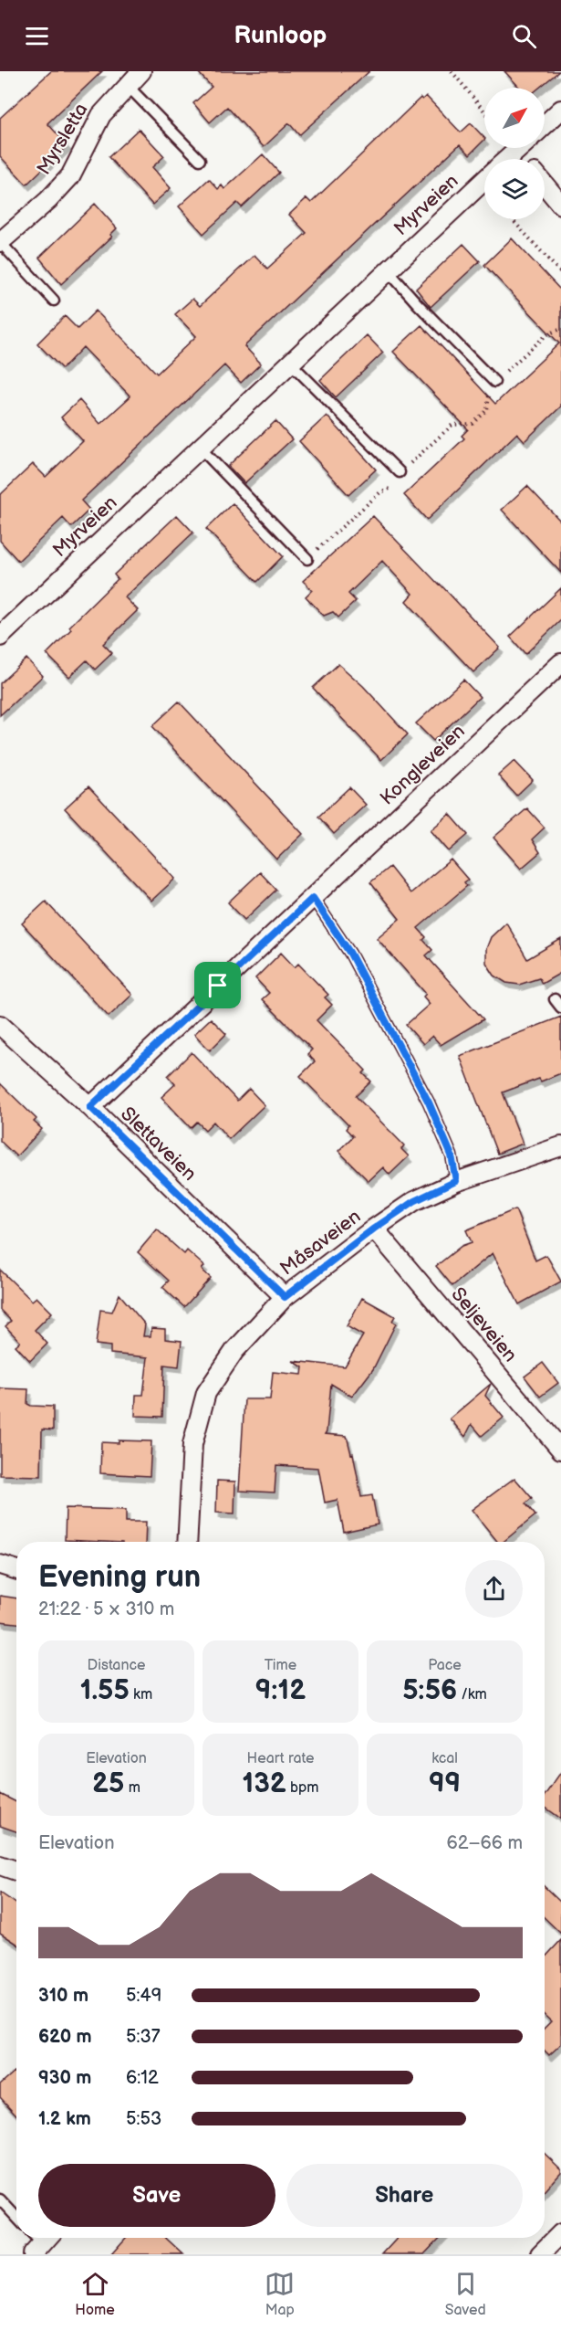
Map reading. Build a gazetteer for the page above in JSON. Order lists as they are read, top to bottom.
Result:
{
  "streets": {
    "street": [
      "Myrsletta",
      "Myrveien",
      "Kongleveien",
      "Slettaveien",
      "Måsaveien",
      "Seljeveien"
    ]
  },
  "crossings": [
    ["Kongleveien", "Slettaveien"],
    ["Slettaveien", "Måsaveien"],
    ["Måsaveien", "Seljeveien"]
  ],
  "north": "top right",
  "page": {
    "header": "Runloop",
    "heading": ["Evening run", "21:22 · 5 × 310 m"],
    "stats": [
      ["Distance", "1.55 km"],
      ["Time", "9:12"],
      ["Pace", "5:56 /km"],
      ["Elevation", "25 m"],
      ["Heart rate", "132 bpm"],
      ["kcal", "99"]
    ],
    "chart": ["Elevation", "62–66 m"],
    "list": [
      {
        "name": "310 m",
        "note": "5:49"
      },
      {
        "name": "620 m",
        "note": "5:37"
      },
      {
        "name": "930 m",
        "note": "6:12"
      },
      {
        "name": "1.2 km",
        "note": "5:53"
      }
    ],
    "buttons": ["Save", "Share"],
    "tabs": ["Home", "Map", "Saved"]
  }
}
